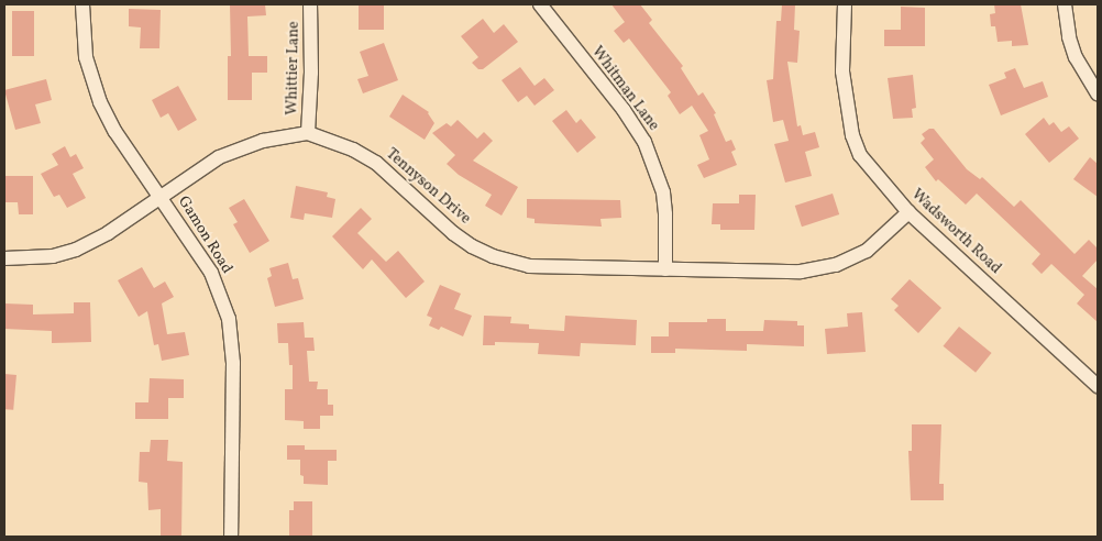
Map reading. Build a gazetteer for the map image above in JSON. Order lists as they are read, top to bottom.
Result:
{
  "streets": {
    "street": [
      "Whittier Lane",
      "Whitman Lane",
      "Tennyson Drive",
      "Wadsworth Road",
      "Gamon Road"
    ]
  },
  "crossings": [
    ["Whittier Lane", "Tennyson Drive"],
    ["Whitman Lane", "Tennyson Drive"],
    ["Tennyson Drive", "Wadsworth Road"],
    ["Tennyson Drive", "Gamon Road"]
  ]
}
